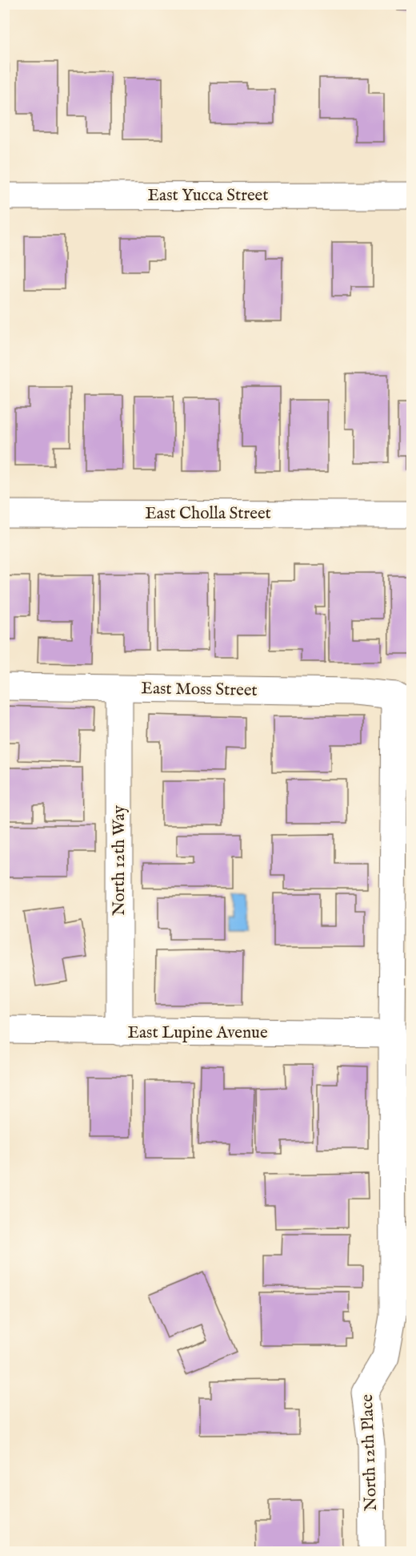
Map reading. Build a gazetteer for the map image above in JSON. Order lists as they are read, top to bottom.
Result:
{
  "streets": {
    "street": [
      "East Yucca Street",
      "East Cholla Street",
      "East Moss Street",
      "North 12th Way",
      "East Lupine Avenue",
      "North 12th Place"
    ]
  },
  "crossings": [
    ["East Moss Street", "North 12th Way"],
    ["East Moss Street", "North 12th Place"],
    ["North 12th Way", "East Lupine Avenue"],
    ["East Lupine Avenue", "North 12th Place"]
  ]
}
